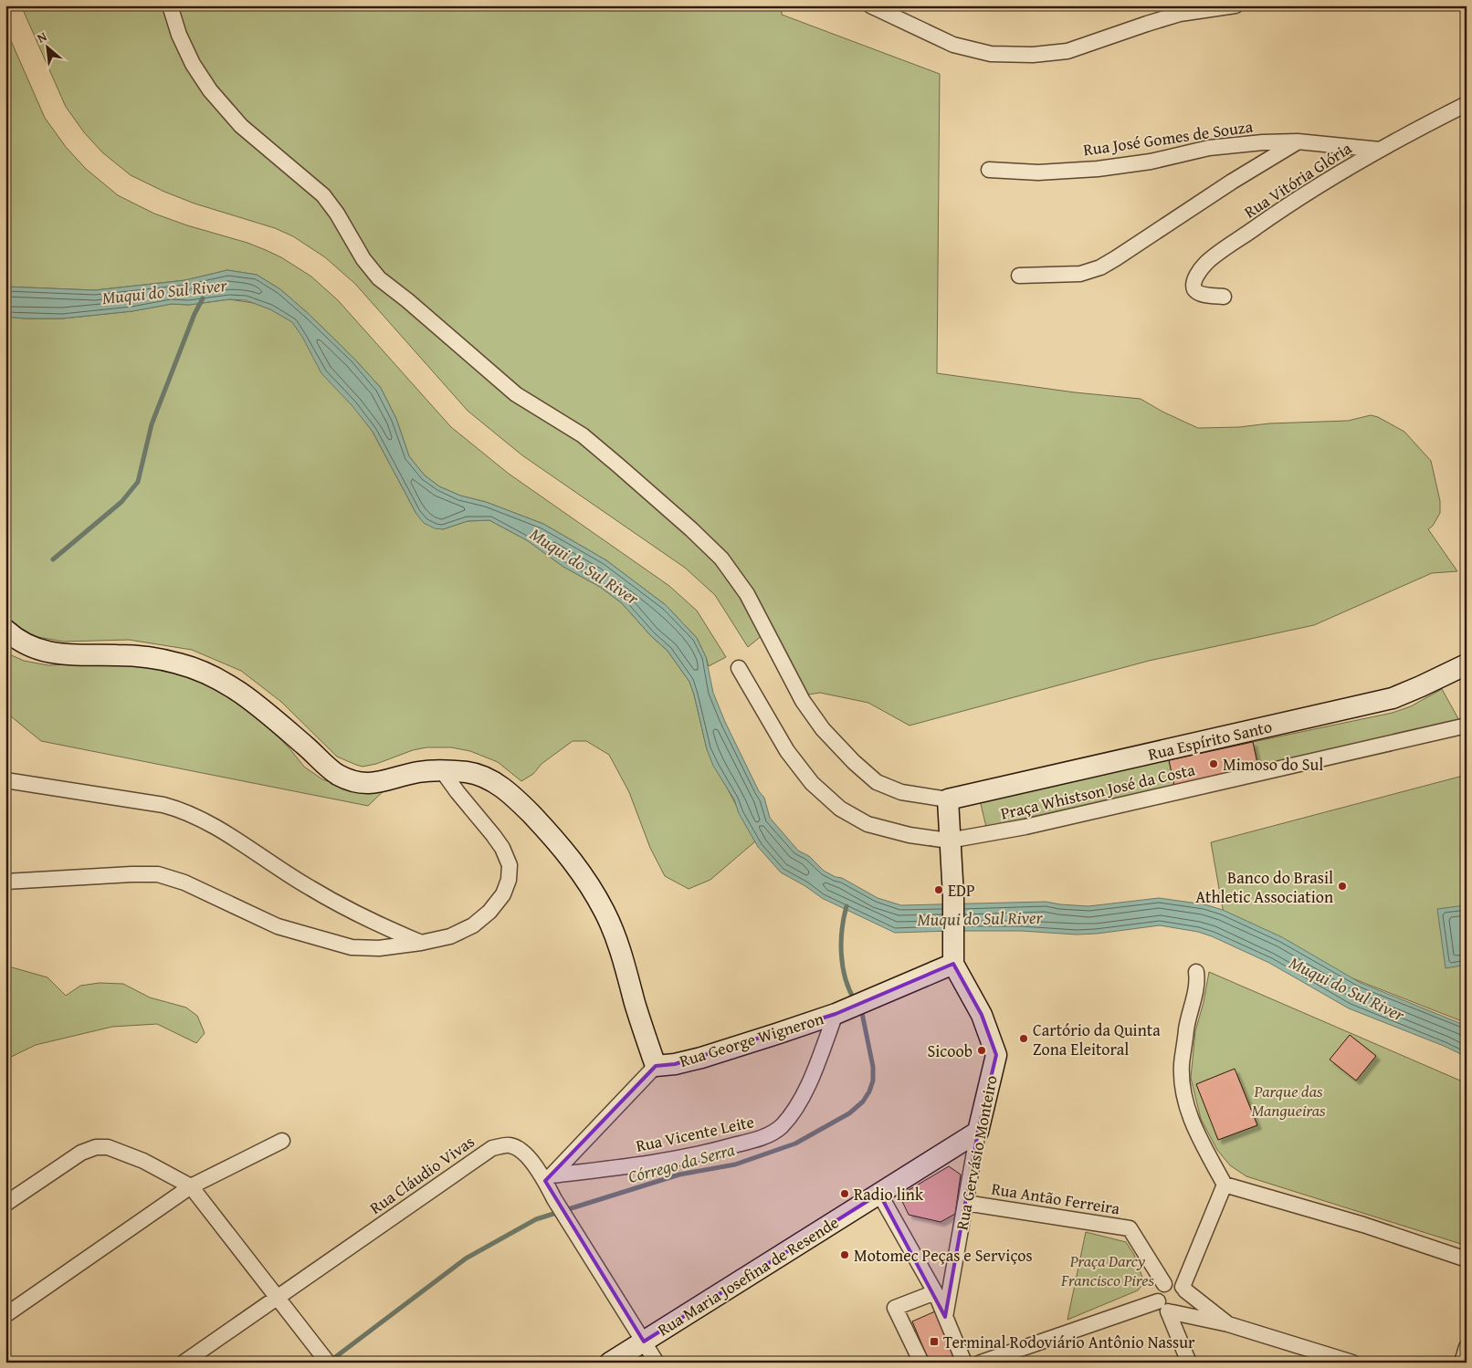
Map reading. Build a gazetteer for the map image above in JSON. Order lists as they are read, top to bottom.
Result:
{
  "streets": {
    "main road": [
      "Rua Espírito Santo",
      "Rua George Wigneron",
      "Rua Gervásio Monteiro",
      "Rua Maria Josefina de Resende"
    ],
    "street": [
      "Rua José Gomes de Souza",
      "Rua Vitória Glória",
      "Praça Whistson José da Costa",
      "Rua Vicente Leite",
      "Rua Cláudio Vivas",
      "Rua Antão Ferreira"
    ]
  },
  "crossings": [
    ["Rua José Gomes de Souza", "Rua Vitória Glória"],
    ["Rua George Wigneron", "Rua Vicente Leite"],
    ["Rua George Wigneron", "Rua Gervásio Monteiro"],
    ["Rua Vicente Leite", "Rua Cláudio Vivas"],
    ["Rua Gervásio Monteiro", "Rua Antão Ferreira"],
    ["Rua Gervásio Monteiro", "Rua Maria Josefina de Resende"],
    ["Rua Cláudio Vivas", "Rua Maria Josefina de Resende"]
  ],
  "water": ["Muqui do Sul River", "Córrego da Serra"],
  "parks": ["Parque das Mangueiras", "Praça Darcy Francisco Pires"],
  "places": {
    "other": [
      "Mimoso do Sul",
      "Banco do Brasil Athletic Association",
      "EDP",
      "Cartório da Quinta Zona Eleitoral",
      "Sicoob",
      "Radio link",
      "Motomec Peças e Serviços"
    ],
    "transit": ["Terminal Rodoviário Antônio Nassur"]
  },
  "north": "top left"
}
